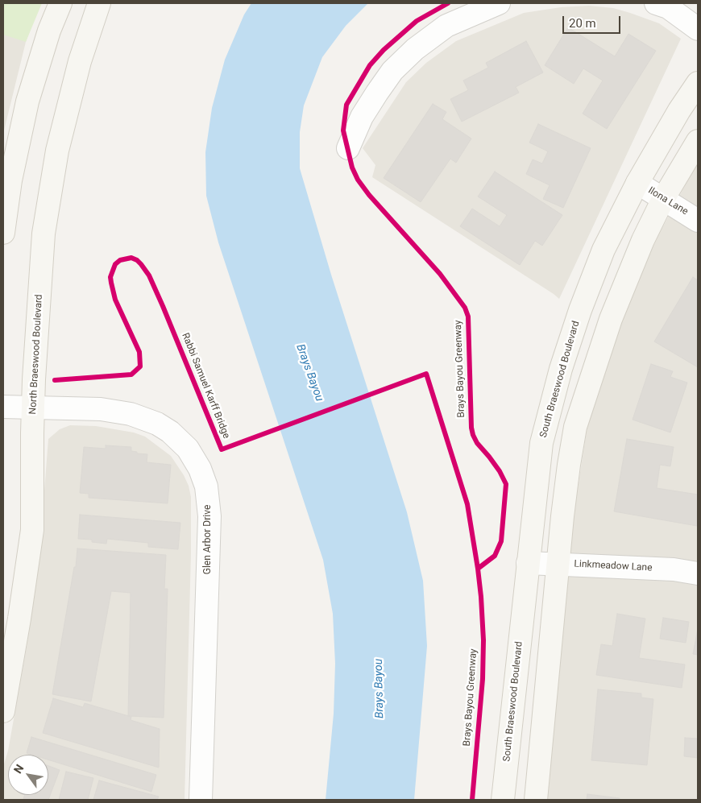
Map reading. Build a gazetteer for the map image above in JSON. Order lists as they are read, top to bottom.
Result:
{
  "streets": {
    "main road": ["North Braeswood Boulevard", "South Braeswood Boulevard"],
    "street": ["Ilona Lane", "Glen Arbor Drive", "Linkmeadow Lane"],
    "cycle path": ["Brays Bayou Greenway", "Rabbi Samuel Karff Bridge"]
  },
  "crossings": [
    ["Ilona Lane", "South Braeswood Boulevard"],
    ["North Braeswood Boulevard", "Glen Arbor Drive"],
    ["South Braeswood Boulevard", "Linkmeadow Lane"]
  ],
  "water": ["Brays Bayou"],
  "scale_bar": "20 m",
  "north": "top left"
}
